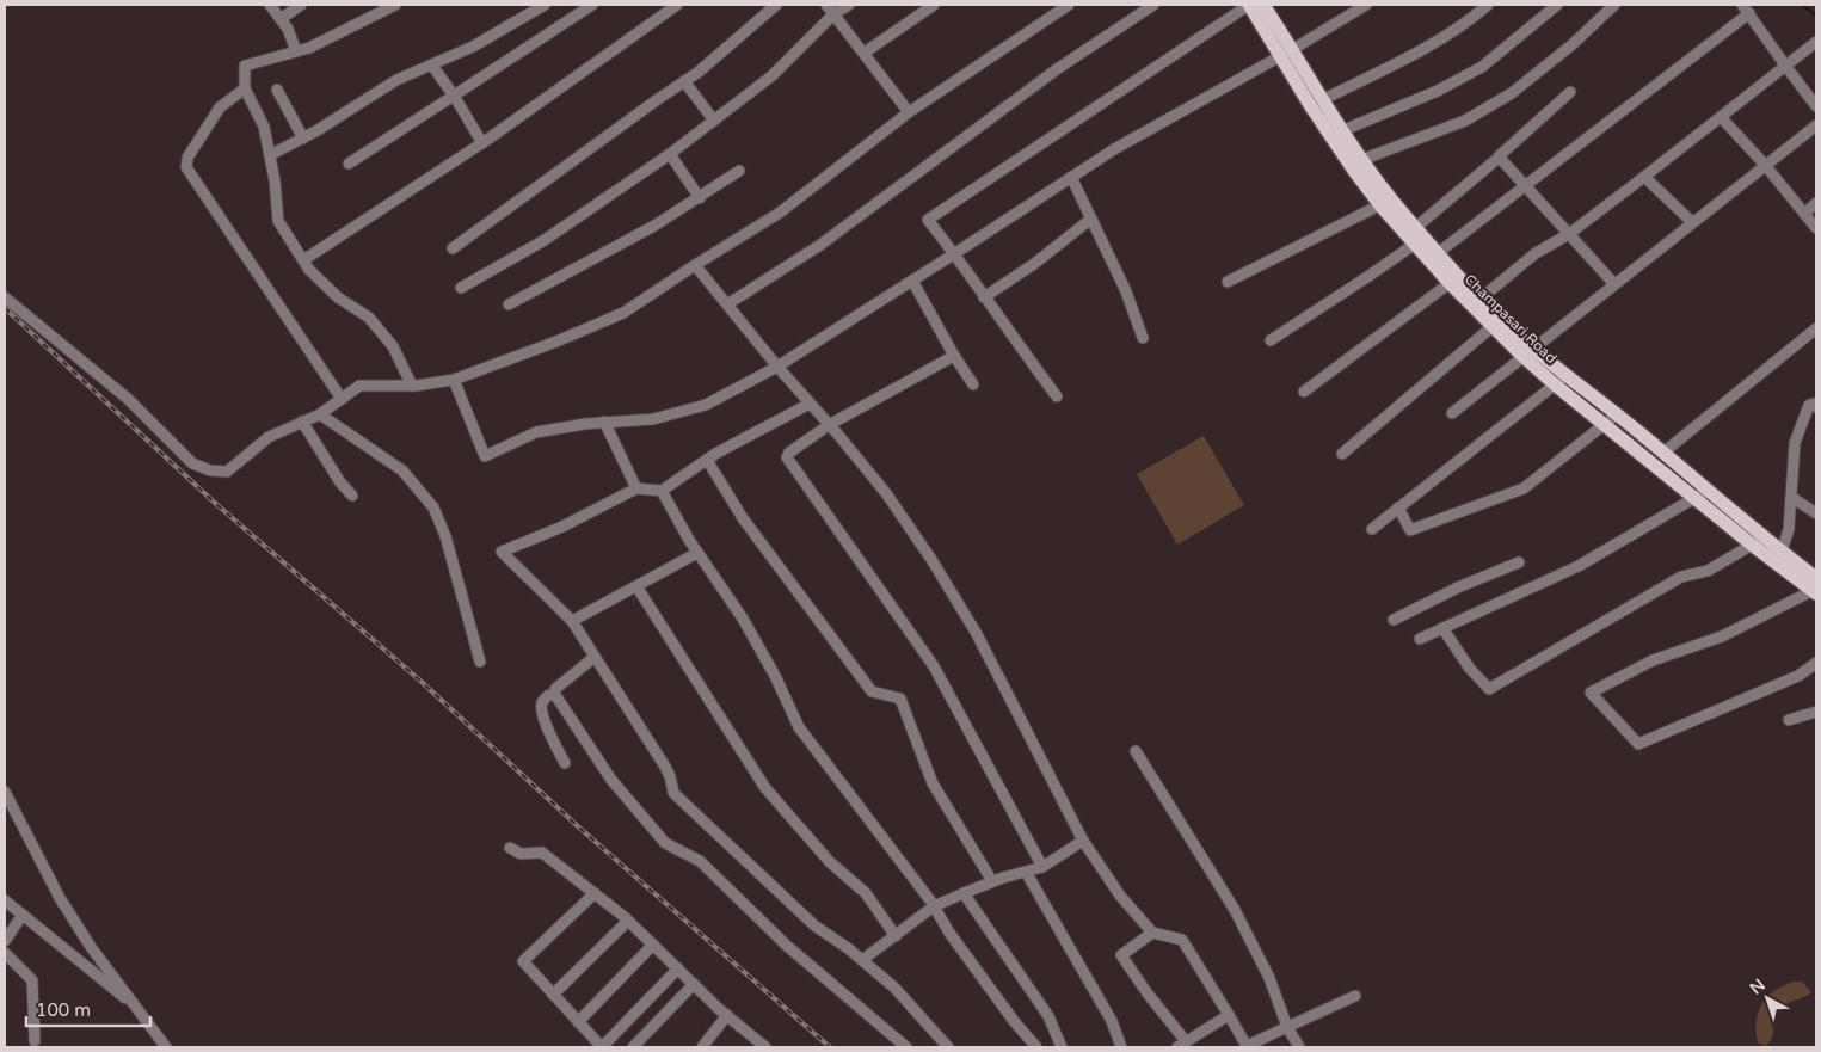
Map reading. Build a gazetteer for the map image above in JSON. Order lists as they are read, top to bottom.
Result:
{
  "streets": {
    "main road": ["Champasari Road"]
  },
  "scale_bar": "100 m",
  "north": "top left"
}
